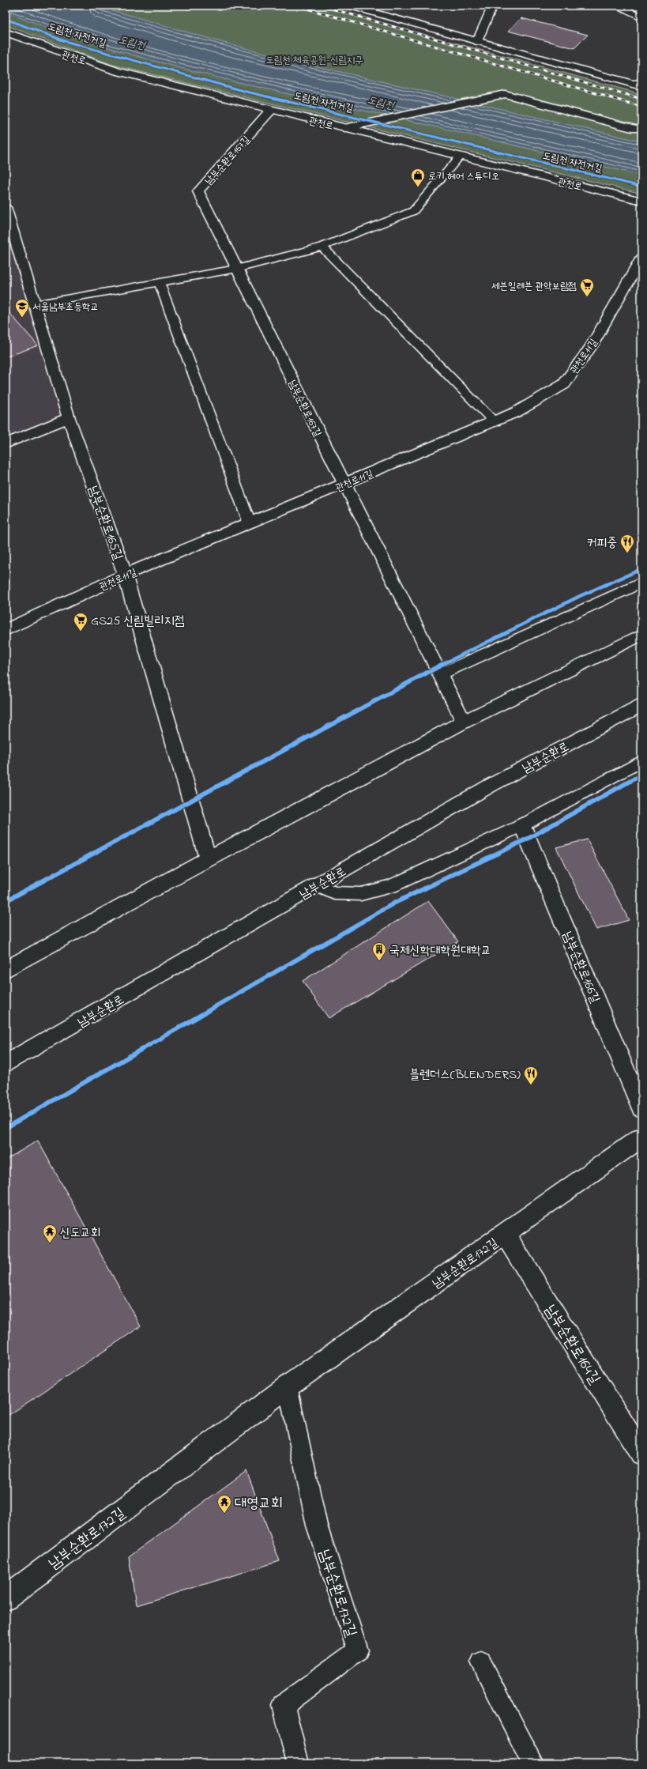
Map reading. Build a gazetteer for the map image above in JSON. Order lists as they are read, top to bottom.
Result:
{
  "streets": {
    "street": [
      "관천로",
      "남부순환로167길",
      "관천로11길",
      "남부순환로165길",
      "남부순환로",
      "남부순환로166길",
      "남부순환로172길",
      "남부순환로164길"
    ],
    "cycle path": ["도림천 자전거길"]
  },
  "crossings": [
    ["관천로", "남부순환로167길"],
    ["남부순환로167길", "관천로11길"],
    ["관천로11길", "남부순환로165길"],
    ["남부순환로172길", "남부순환로164길"]
  ],
  "water": ["도림천"],
  "parks": ["도림천 체육공원-신림지구"],
  "places": {
    "shop": ["로키 헤어 스튜디오"],
    "supermarket": ["세븐일레븐 관악보람점", "GS25 신림빌리지점"],
    "school or university": ["서울남부초등학교"],
    "restaurant": ["커피중", "블렌더스(BLENDERS)"],
    "building": ["국제신학대학원대학교"],
    "temple": ["신도교회", "대영교회"]
  }
}
